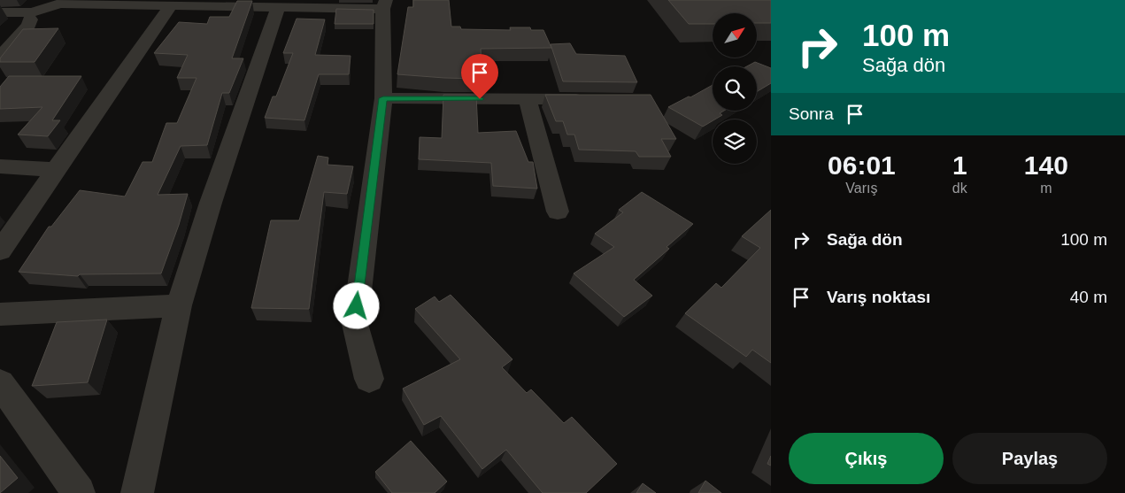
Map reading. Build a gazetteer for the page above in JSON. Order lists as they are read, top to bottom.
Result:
{
  "north": "top right",
  "page": {
    "turn": ["100 m", "Sağa dön"],
    "then": "Sonra",
    "eta": [
      "06:01",
      "Varış",
      "1",
      "dk",
      "140",
      "m"
    ],
    "list": [
      {
        "name": "Sağa dön",
        "value": "100 m"
      },
      {
        "name": "Varış noktası",
        "value": "40 m"
      }
    ],
    "buttons": ["Çıkış", "Paylaş"]
  }
}
